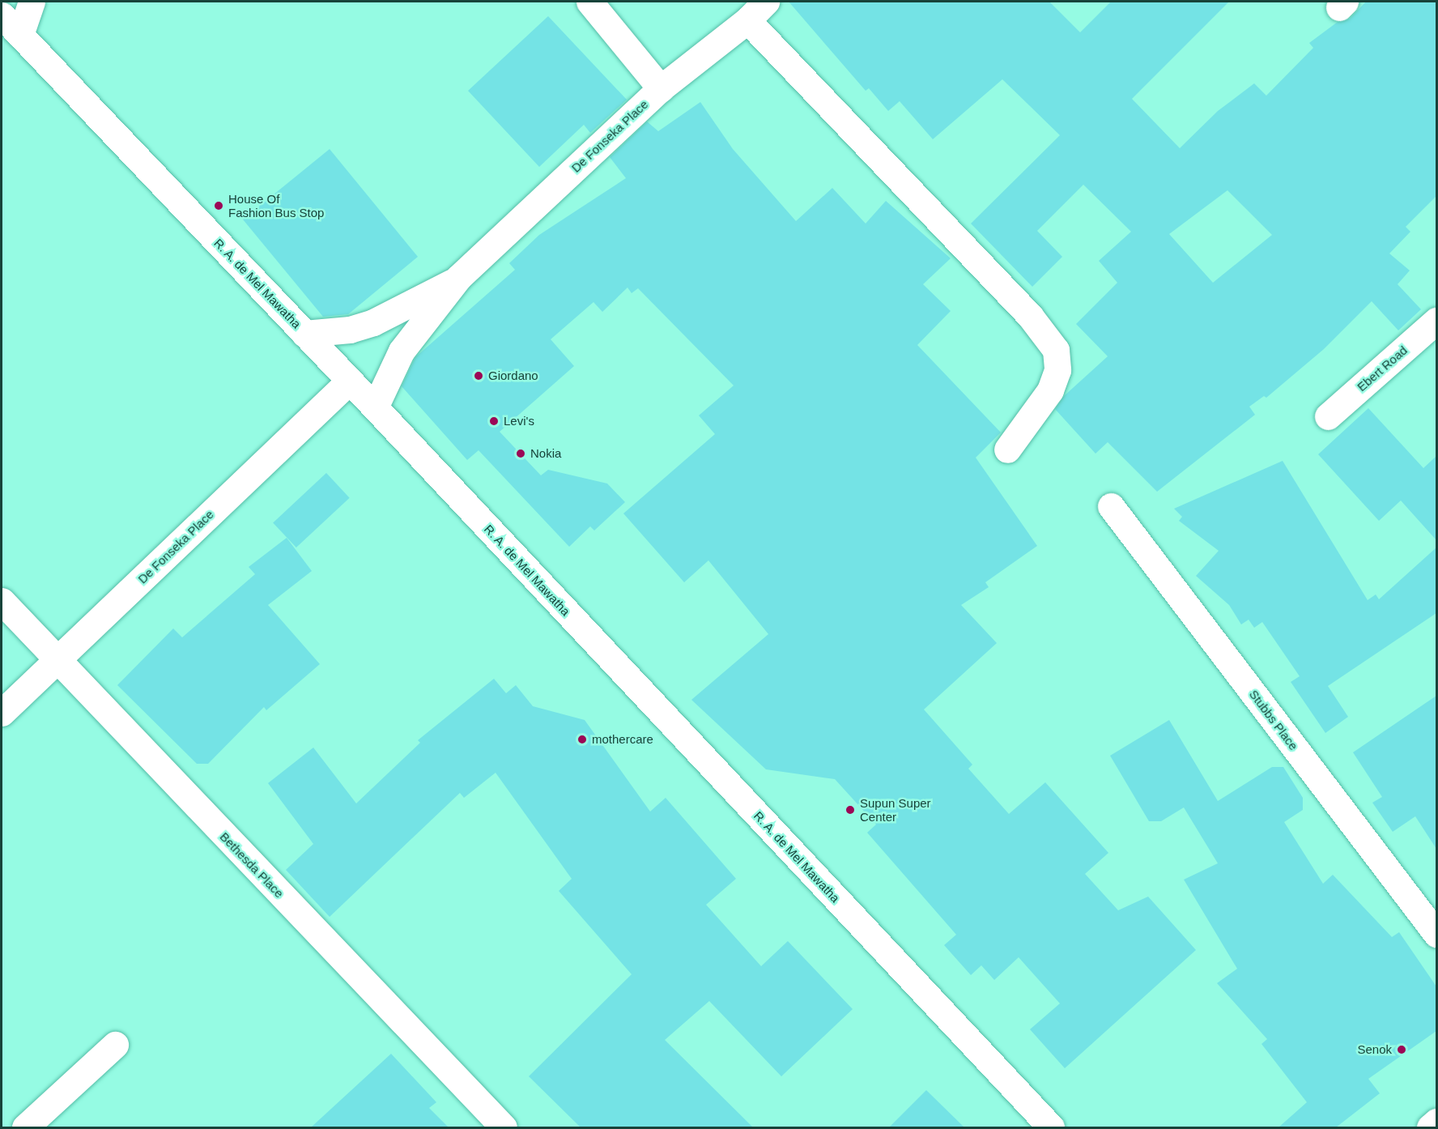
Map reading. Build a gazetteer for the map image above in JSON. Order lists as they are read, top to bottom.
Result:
{
  "streets": {
    "main road": [
      "De Fonseka Place",
      "R. A. de Mel Mawatha",
      "Ebert Road",
      "Stubbs Place",
      "Bethesda Place"
    ]
  },
  "crossings": [
    ["De Fonseka Place", "R. A. de Mel Mawatha"],
    ["De Fonseka Place", "Bethesda Place"]
  ],
  "places": [
    "House Of Fashion Bus Stop",
    "Giordano",
    "Levi's",
    "Nokia",
    "mothercare",
    "Supun Super Center",
    "Senok"
  ]
}
